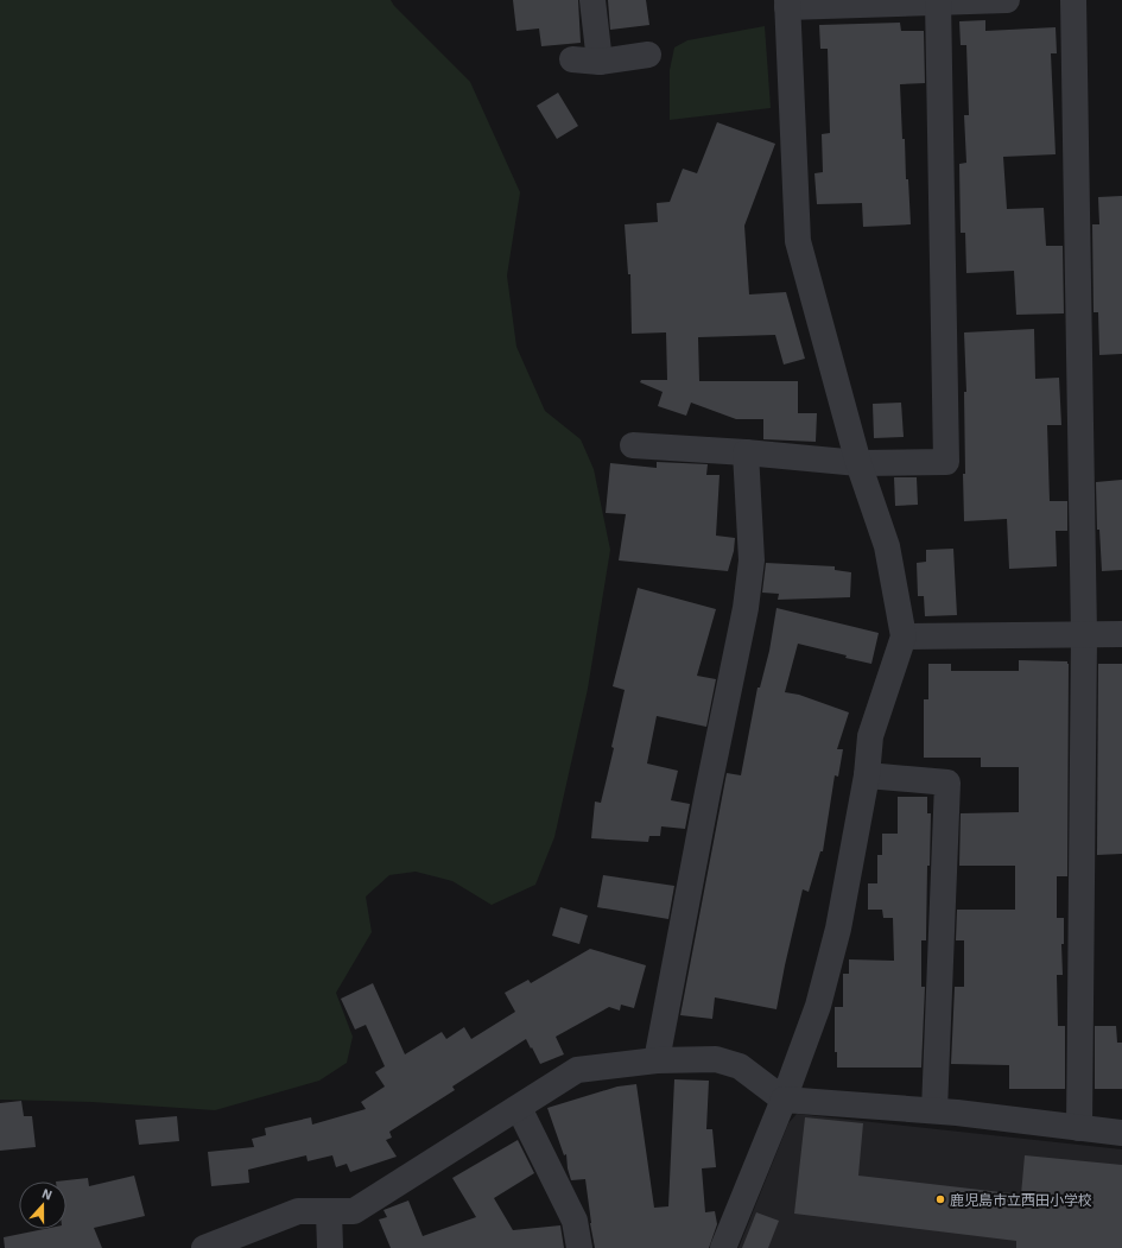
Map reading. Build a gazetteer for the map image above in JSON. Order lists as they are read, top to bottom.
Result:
{
  "places": ["鹿児島市立西田小学校"],
  "north": "top"
}
